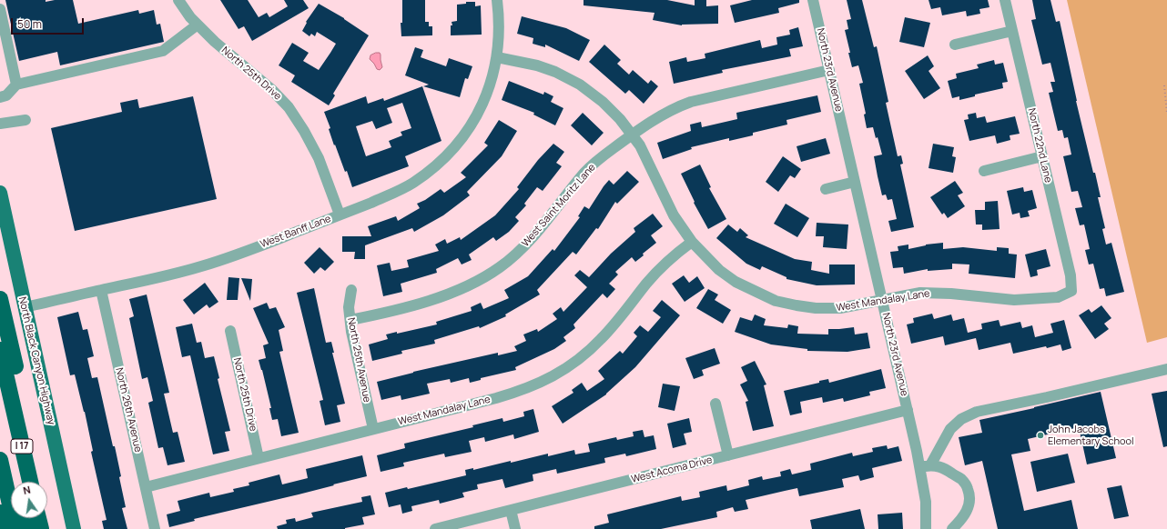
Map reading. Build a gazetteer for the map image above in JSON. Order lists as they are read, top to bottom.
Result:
{
  "streets": {
    "highway": ["I 17"],
    "main road": ["North Black Canyon Highway"],
    "street": [
      "North 23rd Avenue",
      "North 25th Drive",
      "North 22nd Lane",
      "West Saint Moritz Lane",
      "West Banff Lane",
      "West Mandalay Lane",
      "North 25th Avenue",
      "North 26th Avenue",
      "West Acoma Drive"
    ]
  },
  "crossings": [
    ["North 23rd Avenue", "West Saint Moritz Lane"],
    ["North 23rd Avenue", "West Mandalay Lane"],
    ["North 23rd Avenue", "West Acoma Drive"],
    ["North 25th Drive", "West Banff Lane"],
    ["North 25th Drive", "West Mandalay Lane"],
    ["North 22nd Lane", "West Mandalay Lane"],
    ["West Saint Moritz Lane", "West Mandalay Lane"],
    ["West Saint Moritz Lane", "North 25th Avenue"],
    ["West Banff Lane", "West Mandalay Lane"],
    ["West Banff Lane", "North Black Canyon Highway"],
    ["West Banff Lane", "North 26th Avenue"],
    ["West Mandalay Lane", "North 25th Avenue"],
    ["West Mandalay Lane", "North 26th Avenue"]
  ],
  "places": ["John Jacobs Elementary School"],
  "scale_bar": "50 m",
  "north": "top"
}
